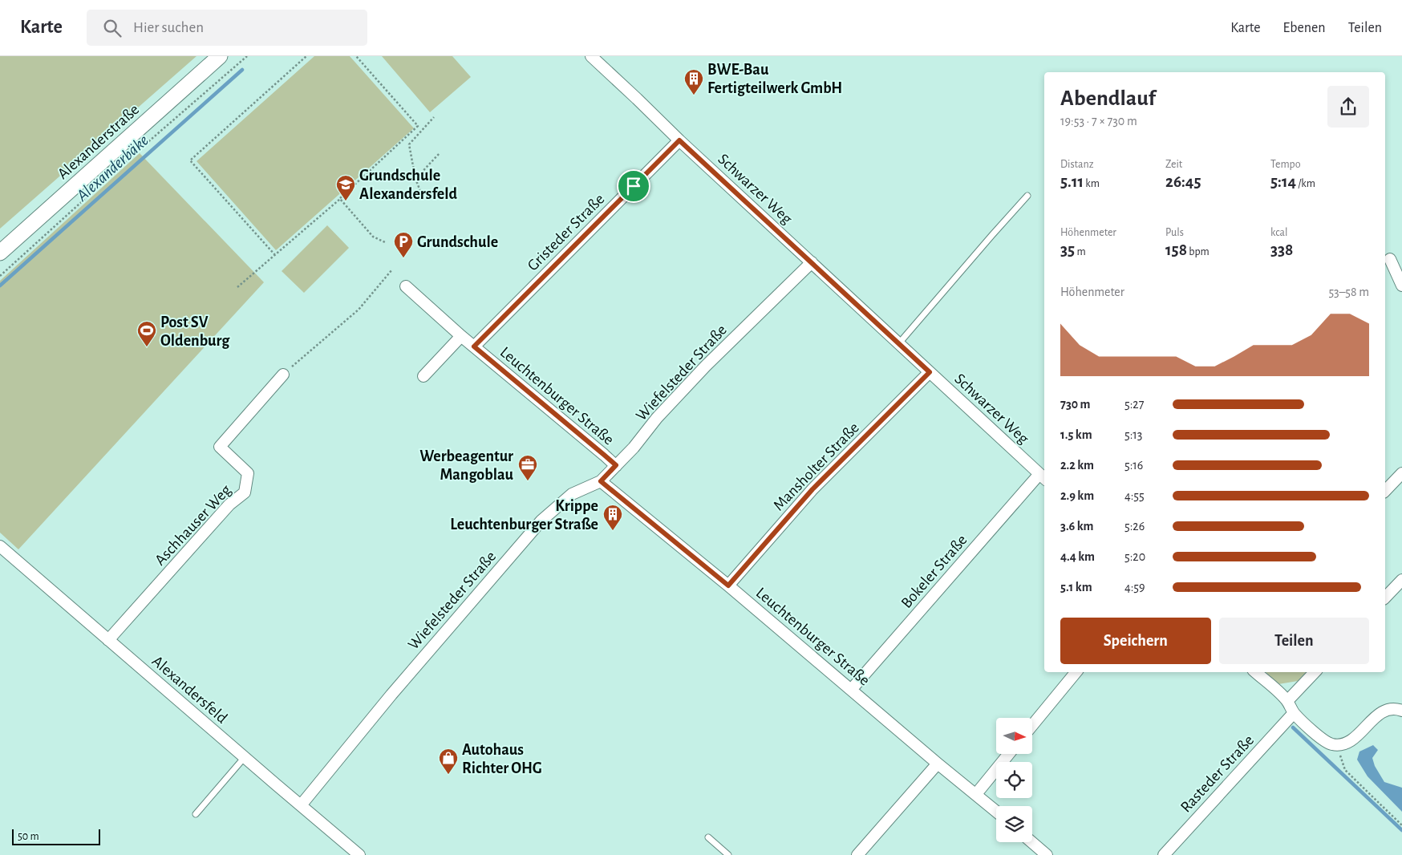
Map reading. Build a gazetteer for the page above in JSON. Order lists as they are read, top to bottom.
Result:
{
  "streets": {
    "main road": ["Alexanderstraße"],
    "street": [
      "Schwarzer Weg",
      "Gristeder Straße",
      "Wiefelsteder Straße",
      "Leuchtenburger Straße",
      "Mansholter Straße",
      "Aschhauser Weg",
      "Bokeler Straße",
      "Alexandersfeld",
      "Rasteder Straße"
    ]
  },
  "crossings": [
    ["Schwarzer Weg", "Gristeder Straße"],
    ["Schwarzer Weg", "Wiefelsteder Straße"],
    ["Schwarzer Weg", "Mansholter Straße"],
    ["Schwarzer Weg", "Bokeler Straße"],
    ["Gristeder Straße", "Leuchtenburger Straße"],
    ["Wiefelsteder Straße", "Leuchtenburger Straße"],
    ["Wiefelsteder Straße", "Alexandersfeld"],
    ["Leuchtenburger Straße", "Mansholter Straße"],
    ["Leuchtenburger Straße", "Bokeler Straße"],
    ["Aschhauser Weg", "Alexandersfeld"]
  ],
  "water": ["Alexanderbäke"],
  "places": {
    "building": ["BWE-Bau Fertigteilwerk GmbH", "Krippe Leuchtenburger Straße"],
    "school or university": ["Grundschule Alexandersfeld"],
    "parking": ["Grundschule"],
    "sports": ["Post SV Oldenburg"],
    "office": ["Werbeagentur Mangoblau"],
    "shop": ["Autohaus Richter OHG"]
  },
  "scale_bar": "50 m",
  "north": "right",
  "page": {
    "header": "Karte",
    "search": "Hier suchen",
    "nav": ["Karte", "Ebenen", "Teilen"],
    "heading": ["Abendlauf", "19:53 · 7 × 730 m"],
    "stats": [
      ["Distanz", "5.11 km"],
      ["Zeit", "26:45"],
      ["Tempo", "5:14 /km"],
      ["Höhenmeter", "35 m"],
      ["Puls", "158 bpm"],
      ["kcal", "338"]
    ],
    "chart": ["Höhenmeter", "53–58 m"],
    "list": [
      {
        "name": "730 m",
        "note": "5:27"
      },
      {
        "name": "1.5 km",
        "note": "5:13"
      },
      {
        "name": "2.2 km",
        "note": "5:16"
      },
      {
        "name": "2.9 km",
        "note": "4:55"
      },
      {
        "name": "3.6 km",
        "note": "5:26"
      },
      {
        "name": "4.4 km",
        "note": "5:20"
      },
      {
        "name": "5.1 km",
        "note": "4:59"
      }
    ],
    "buttons": ["Speichern", "Teilen"],
    "scale": "50 m"
  }
}
